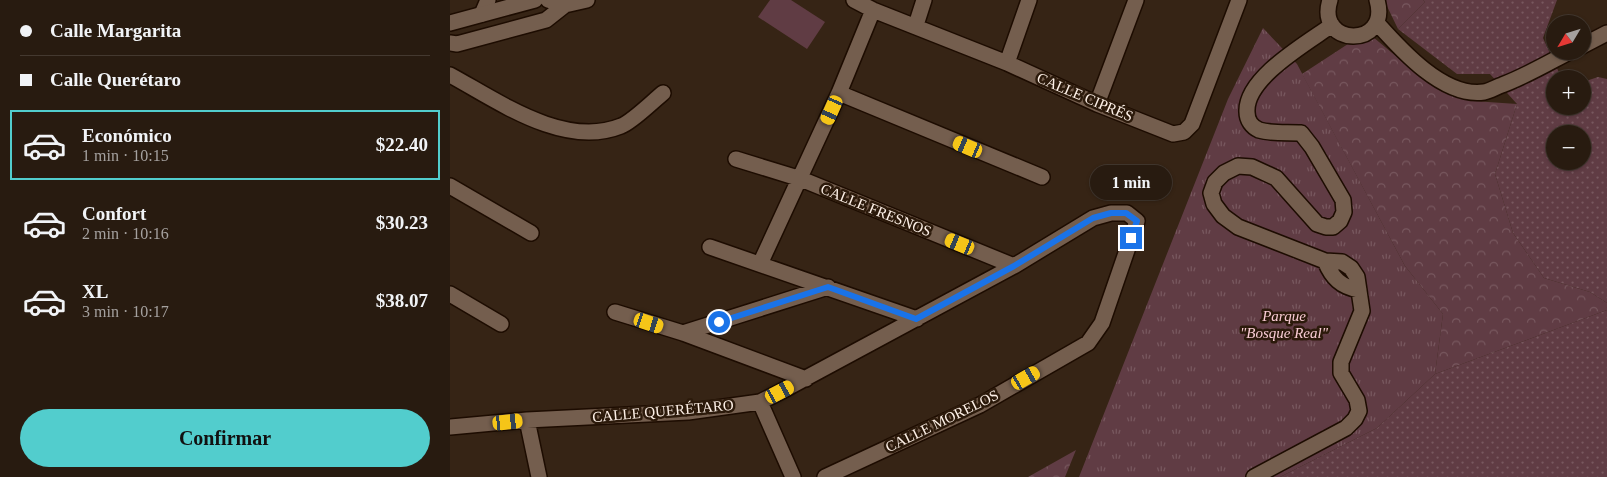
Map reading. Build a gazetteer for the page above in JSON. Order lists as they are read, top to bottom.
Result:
{
  "streets": {
    "street": [
      "CALLE CIPRÉS",
      "CALLE FRESNOS",
      "CALLE QUERÉTARO",
      "CALLE MORELOS"
    ]
  },
  "crossings": [
    ["CALLE FRESNOS", "CALLE QUERÉTARO"],
    ["CALLE QUERÉTARO", "CALLE MORELOS"]
  ],
  "parks": ["Parque \"Bosque Real\""],
  "north": "bottom left",
  "page": {
    "banner": ["Calle Margarita", "Calle Querétaro"],
    "map_buttons": ["+", "−"],
    "list": [
      {
        "name": "Económico",
        "note": "1 min · 10:15",
        "value": "$22.40"
      },
      {
        "name": "Confort",
        "note": "2 min · 10:16",
        "value": "$30.23"
      },
      {
        "name": "XL",
        "note": "3 min · 10:17",
        "value": "$38.07"
      }
    ],
    "bubble": "1 min",
    "buttons": "Confirmar"
  }
}
